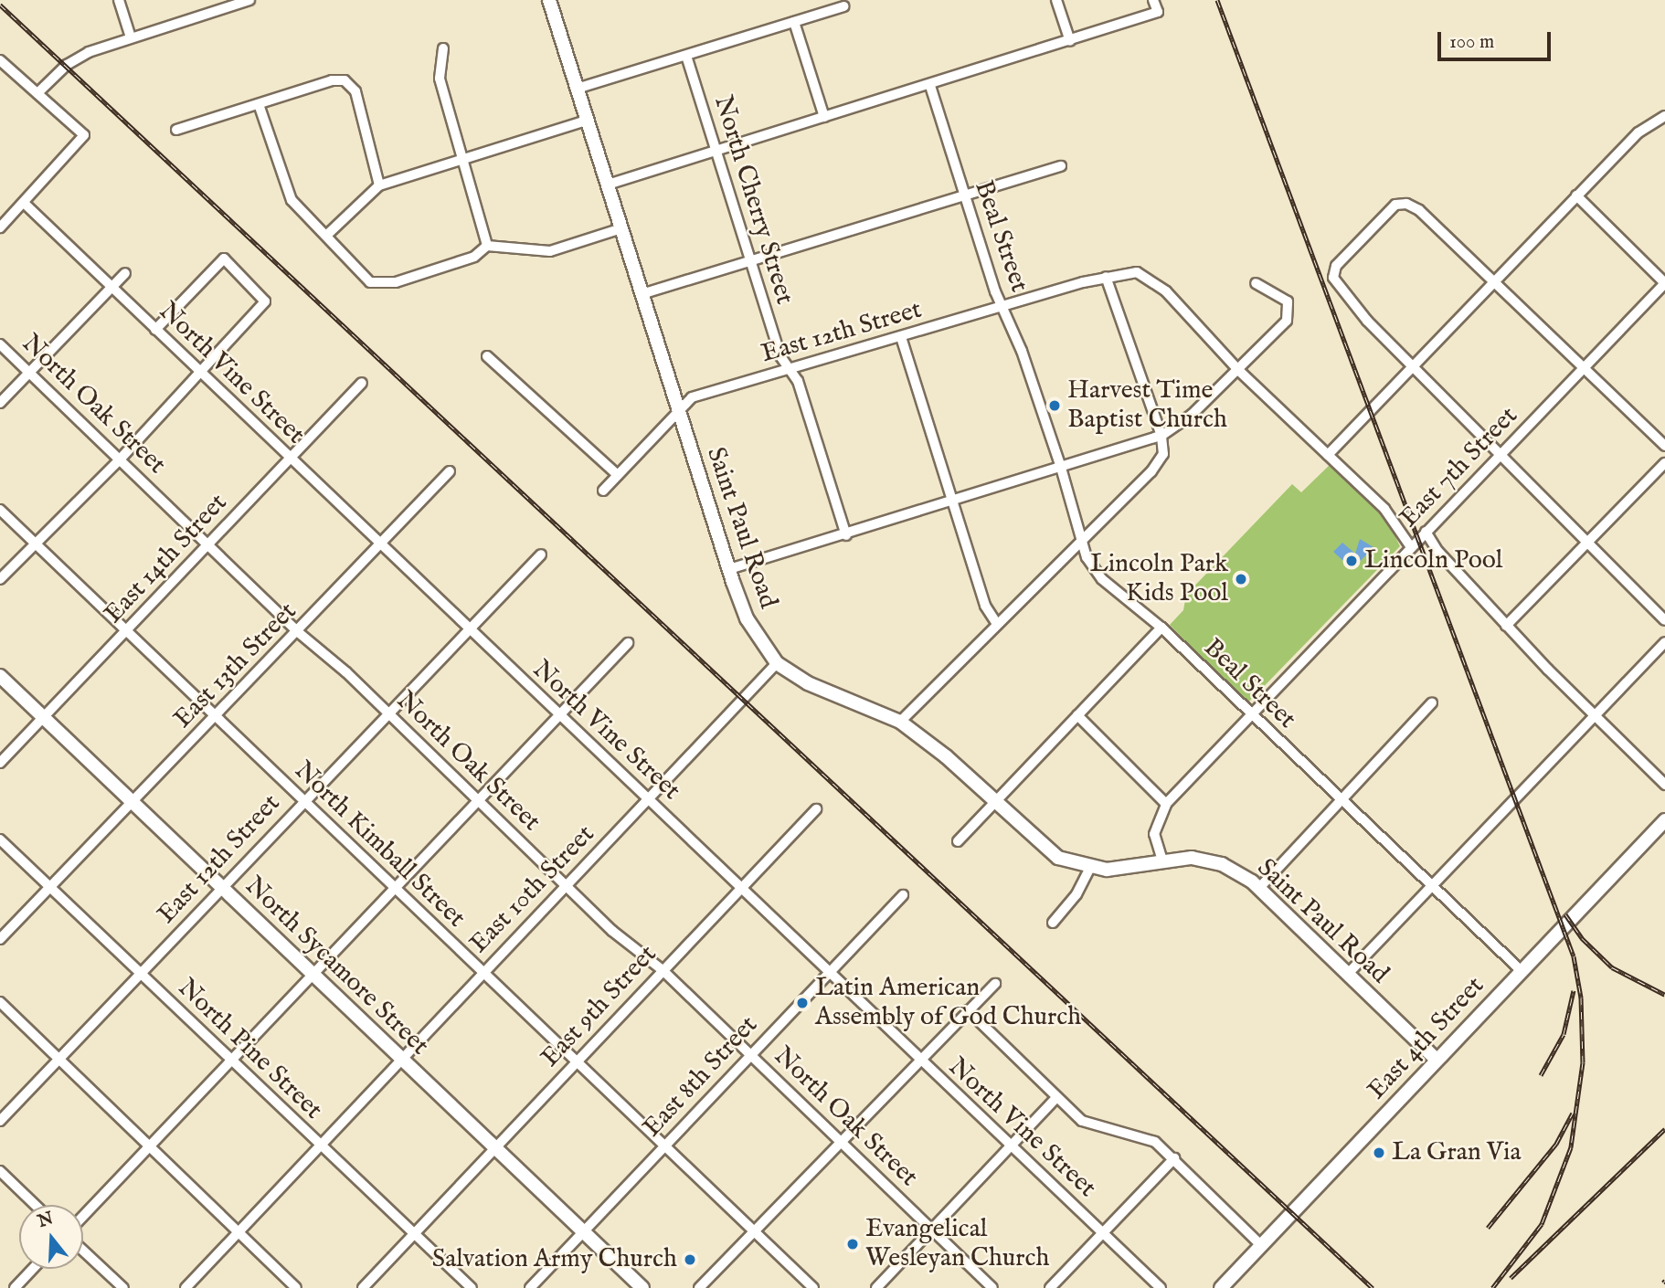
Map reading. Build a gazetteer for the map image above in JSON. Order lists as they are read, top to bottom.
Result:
{
  "streets": {
    "main road": ["Saint Paul Road", "North Sycamore Street", "East 4th Street"],
    "street": [
      "North Cherry Street",
      "Beal Street",
      "East 12th Street",
      "North Vine Street",
      "North Oak Street",
      "East 7th Street",
      "East 14th Street",
      "East 13th Street",
      "North Kimball Street",
      "East 10th Street",
      "East 9th Street",
      "North Pine Street",
      "East 8th Street"
    ]
  },
  "crossings": [
    ["North Cherry Street", "East 12th Street"],
    ["Beal Street", "East 12th Street"],
    ["Beal Street", "East 7th Street"],
    ["Beal Street", "East 4th Street"],
    ["East 12th Street", "North Vine Street"],
    ["East 12th Street", "North Oak Street"],
    ["East 12th Street", "Saint Paul Road"],
    ["East 12th Street", "North Kimball Street"],
    ["East 12th Street", "North Sycamore Street"],
    ["East 12th Street", "North Pine Street"],
    ["North Vine Street", "East 14th Street"],
    ["North Vine Street", "East 13th Street"],
    ["North Vine Street", "East 10th Street"],
    ["North Vine Street", "East 9th Street"],
    ["North Vine Street", "East 8th Street"],
    ["North Oak Street", "East 14th Street"],
    ["North Oak Street", "East 13th Street"],
    ["North Oak Street", "East 10th Street"],
    ["North Oak Street", "East 9th Street"],
    ["North Oak Street", "East 8th Street"],
    ["East 7th Street", "Saint Paul Road"],
    ["Saint Paul Road", "East 10th Street"],
    ["Saint Paul Road", "East 4th Street"],
    ["East 14th Street", "North Kimball Street"],
    ["East 14th Street", "North Sycamore Street"],
    ["East 13th Street", "North Kimball Street"],
    ["East 13th Street", "North Sycamore Street"],
    ["East 13th Street", "North Pine Street"],
    ["North Kimball Street", "East 10th Street"],
    ["North Kimball Street", "East 9th Street"],
    ["North Kimball Street", "East 8th Street"],
    ["East 10th Street", "North Sycamore Street"],
    ["East 10th Street", "North Pine Street"],
    ["North Sycamore Street", "East 9th Street"],
    ["North Sycamore Street", "East 8th Street"],
    ["East 9th Street", "North Pine Street"]
  ],
  "places": [
    "Harvest Time Baptist Church",
    "Lincoln Pool",
    "Lincoln Park Kids Pool",
    "Latin American Assembly of God Church",
    "La Gran Via",
    "Evangelical Wesleyan Church",
    "Salvation Army Church"
  ],
  "scale_bar": "100 m",
  "north": "top"
}
